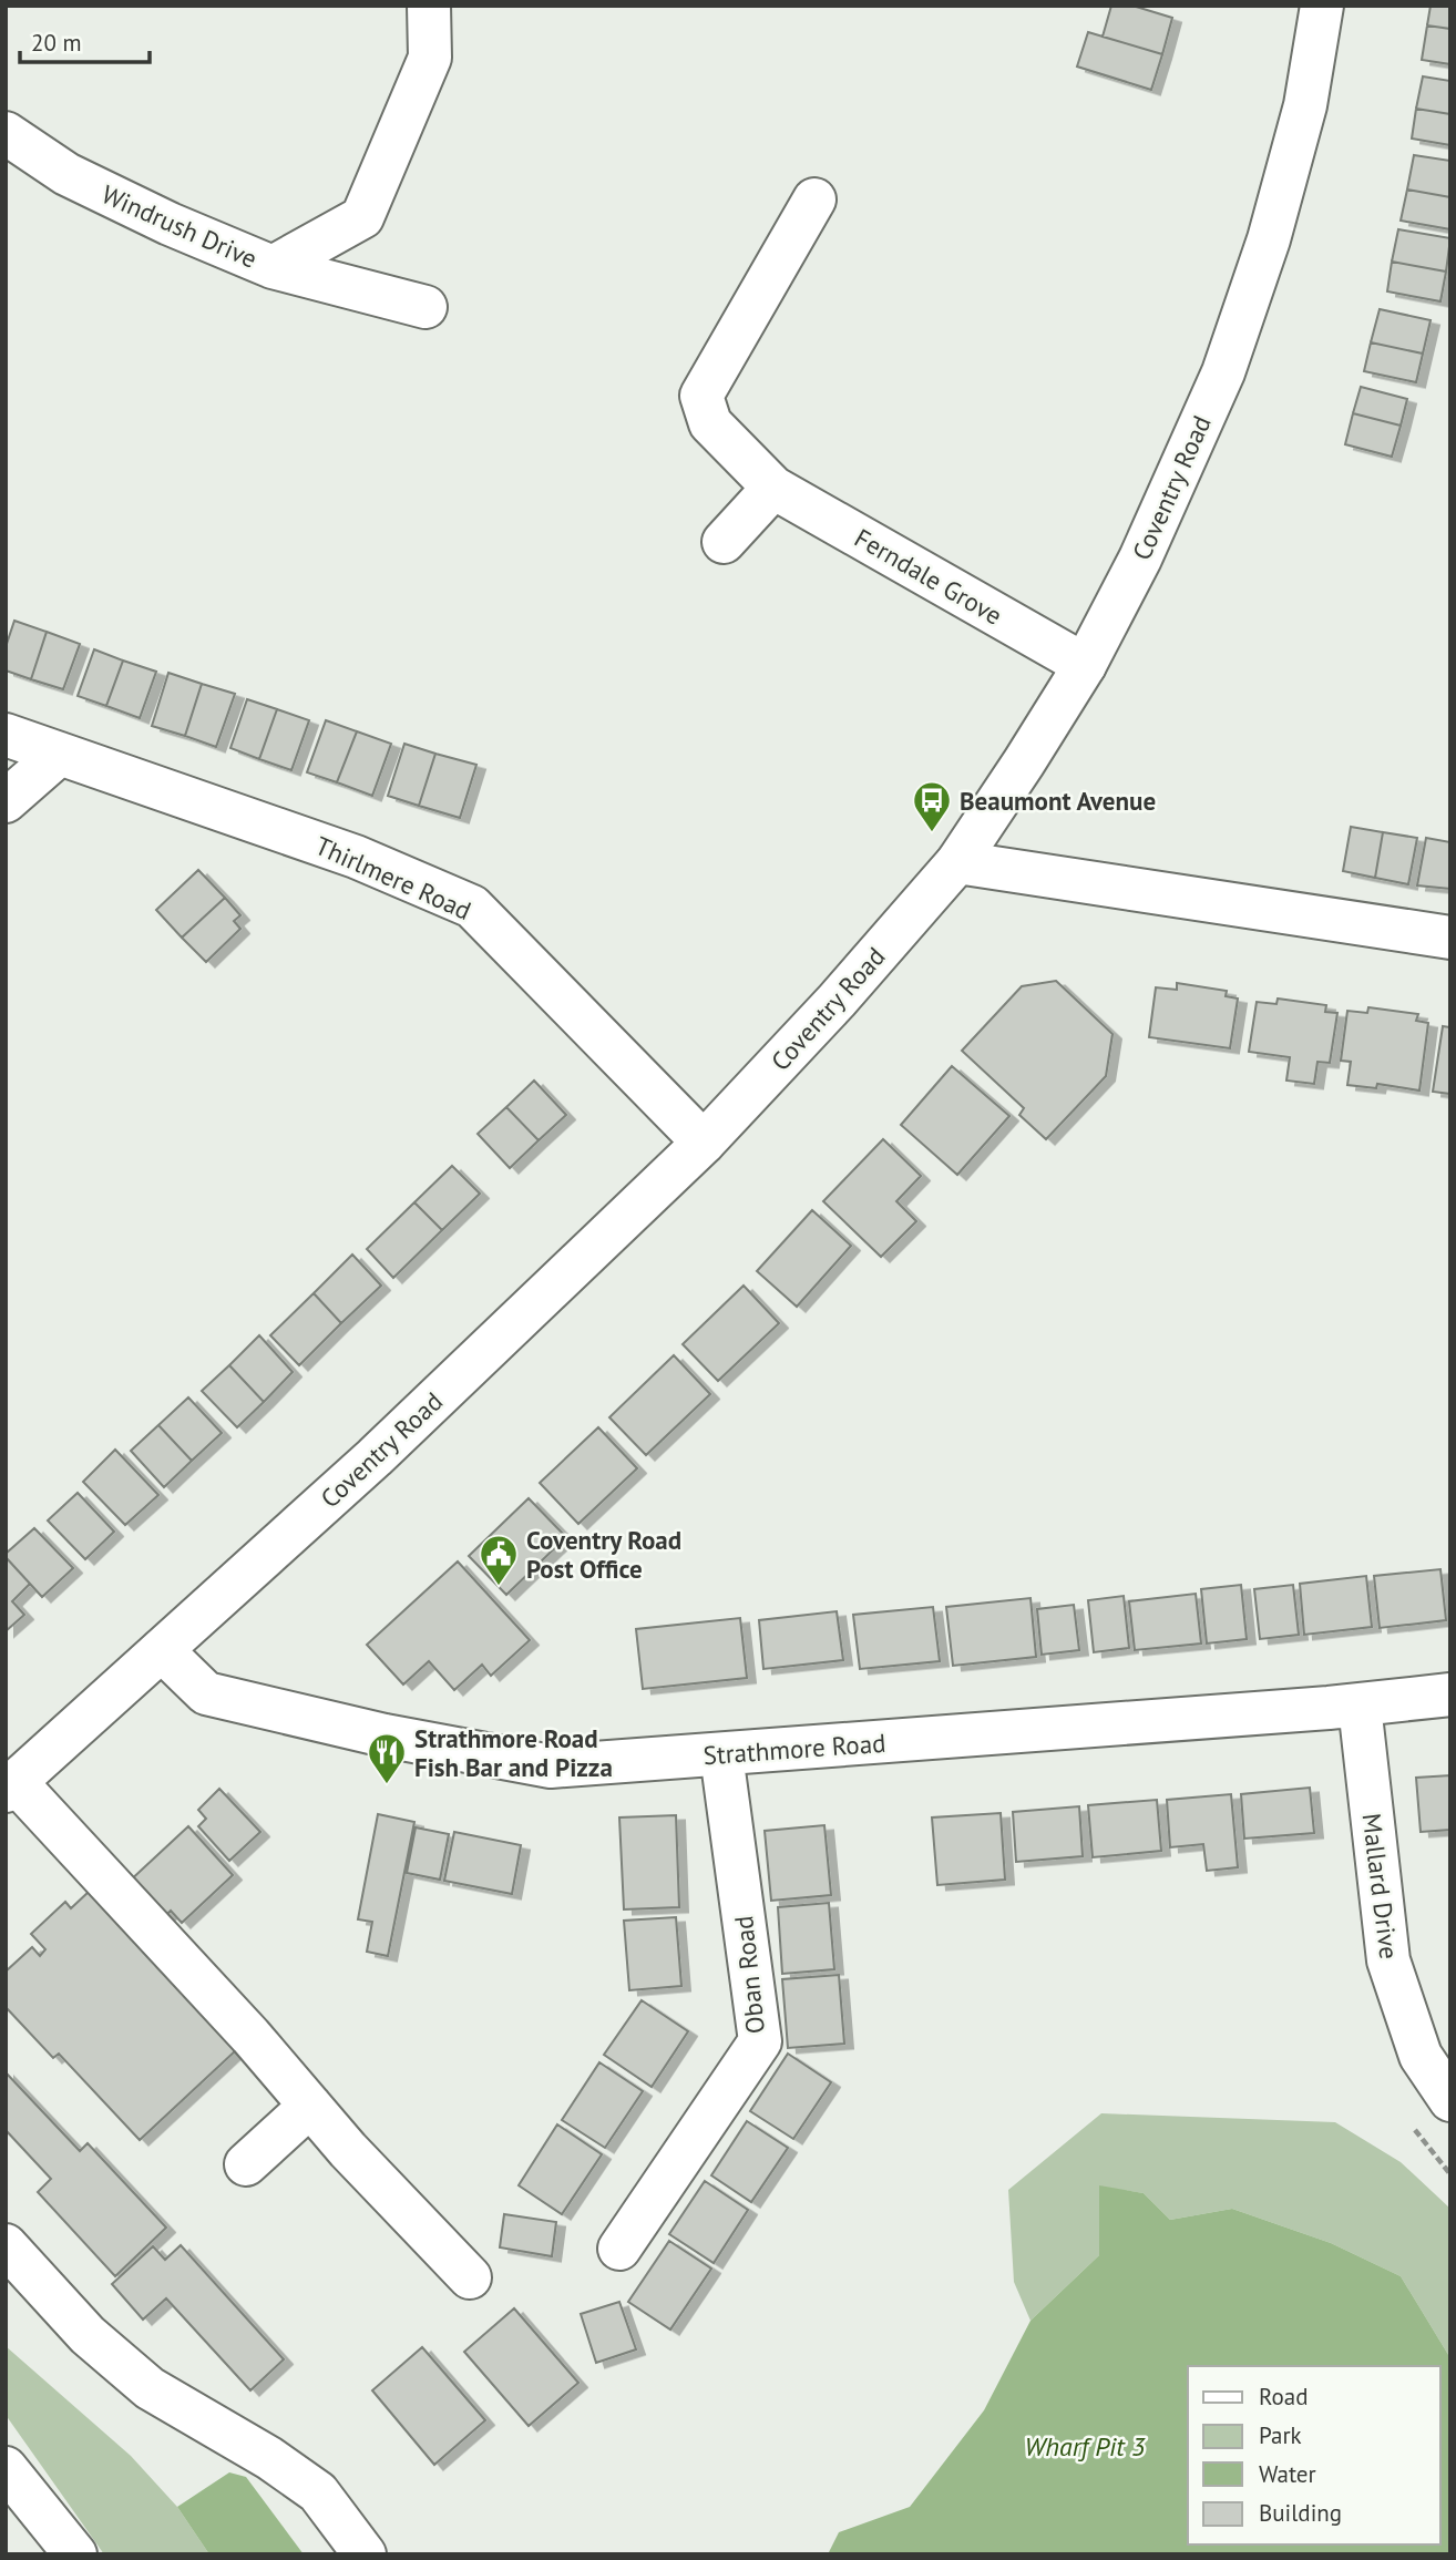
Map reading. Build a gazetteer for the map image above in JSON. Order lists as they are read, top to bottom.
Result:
{
  "streets": {
    "street": [
      "Windrush Drive",
      "Coventry Road",
      "Ferndale Grove",
      "Thirlmere Road",
      "Strathmore Road",
      "Mallard Drive",
      "Oban Road"
    ]
  },
  "crossings": [
    ["Coventry Road", "Ferndale Grove"],
    ["Coventry Road", "Thirlmere Road"],
    ["Coventry Road", "Strathmore Road"],
    ["Strathmore Road", "Mallard Drive"],
    ["Strathmore Road", "Oban Road"]
  ],
  "water": ["Wharf Pit 3"],
  "places": {
    "bus stop": ["Beaumont Avenue"],
    "public building": ["Coventry Road Post Office"],
    "restaurant": ["Strathmore Road Fish Bar and Pizza"]
  },
  "legend": [
    "Road",
    "Park",
    "Water",
    "Building"
  ],
  "scale_bar": "20 m"
}
